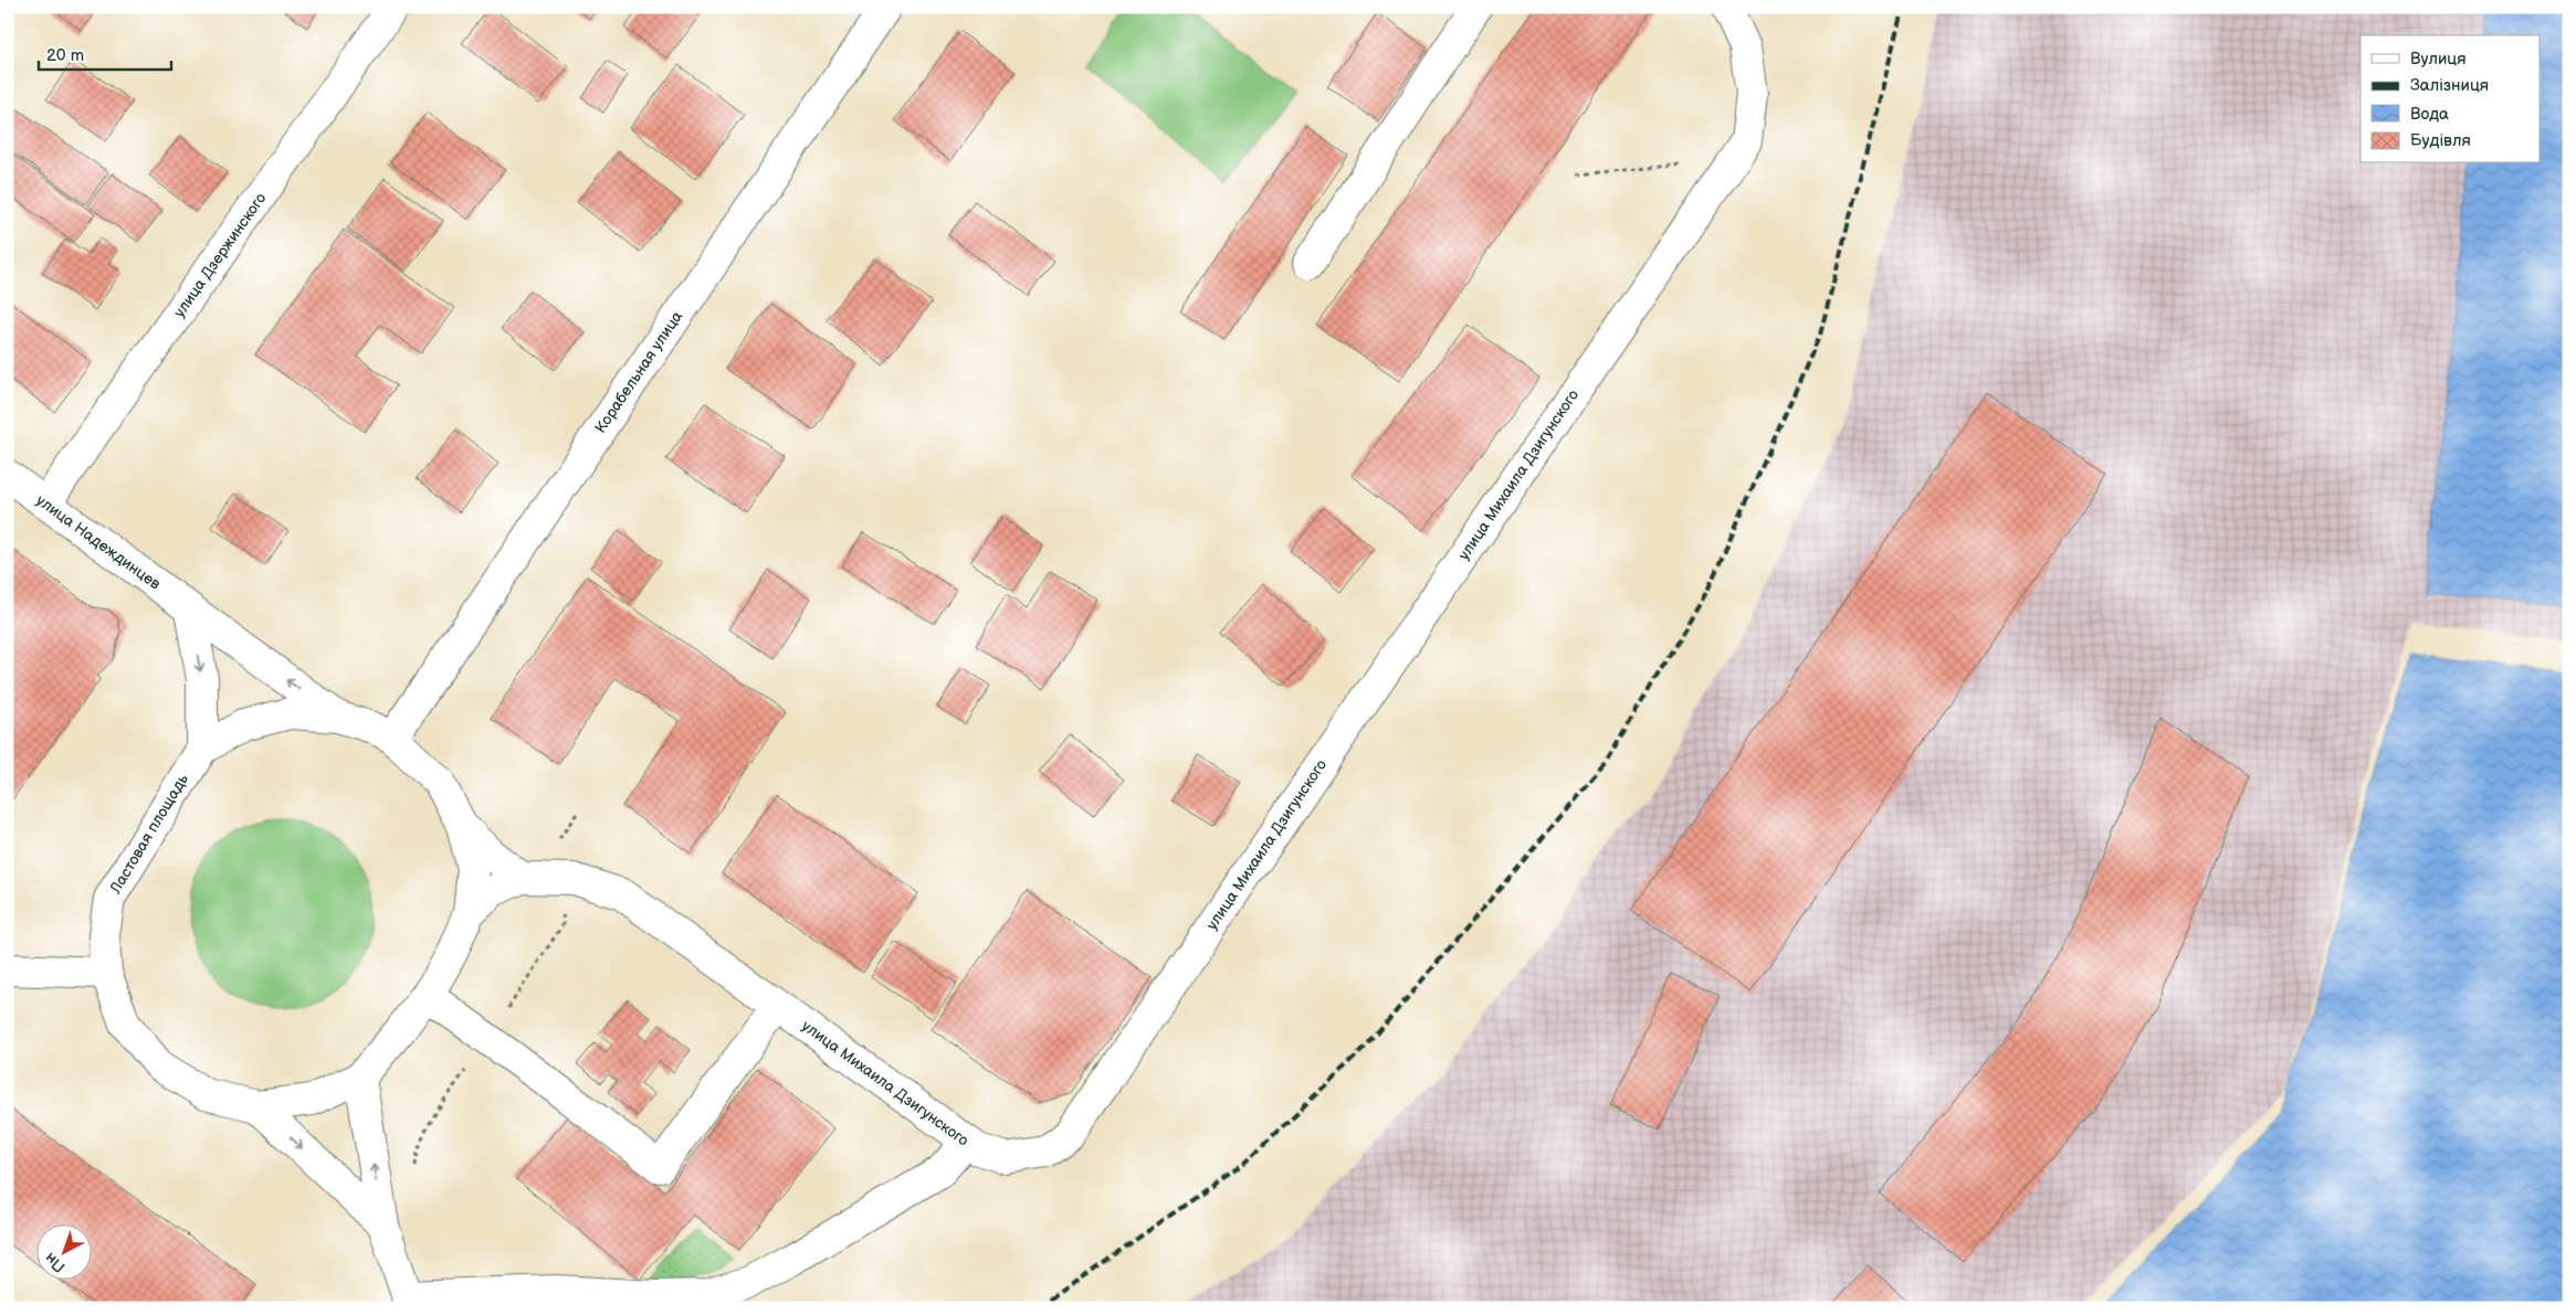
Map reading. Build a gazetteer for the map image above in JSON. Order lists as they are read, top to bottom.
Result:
{
  "streets": {
    "street": [
      "улица Дзержинского",
      "Корабельная улица",
      "улица Михаила Дзигунского",
      "улица Надеждинцев",
      "Ластовая площадь"
    ]
  },
  "crossings": [
    ["улица Дзержинского", "улица Надеждинцев"],
    ["Корабельная улица", "улица Надеждинцев"],
    ["улица Михаила Дзигунского", "улица Надеждинцев"],
    ["улица Надеждинцев", "Ластовая площадь"]
  ],
  "legend": [
    "Вулиця",
    "Залізниця",
    "Вода",
    "Будівля"
  ],
  "scale_bar": "20 m",
  "north": "bottom left"
}
